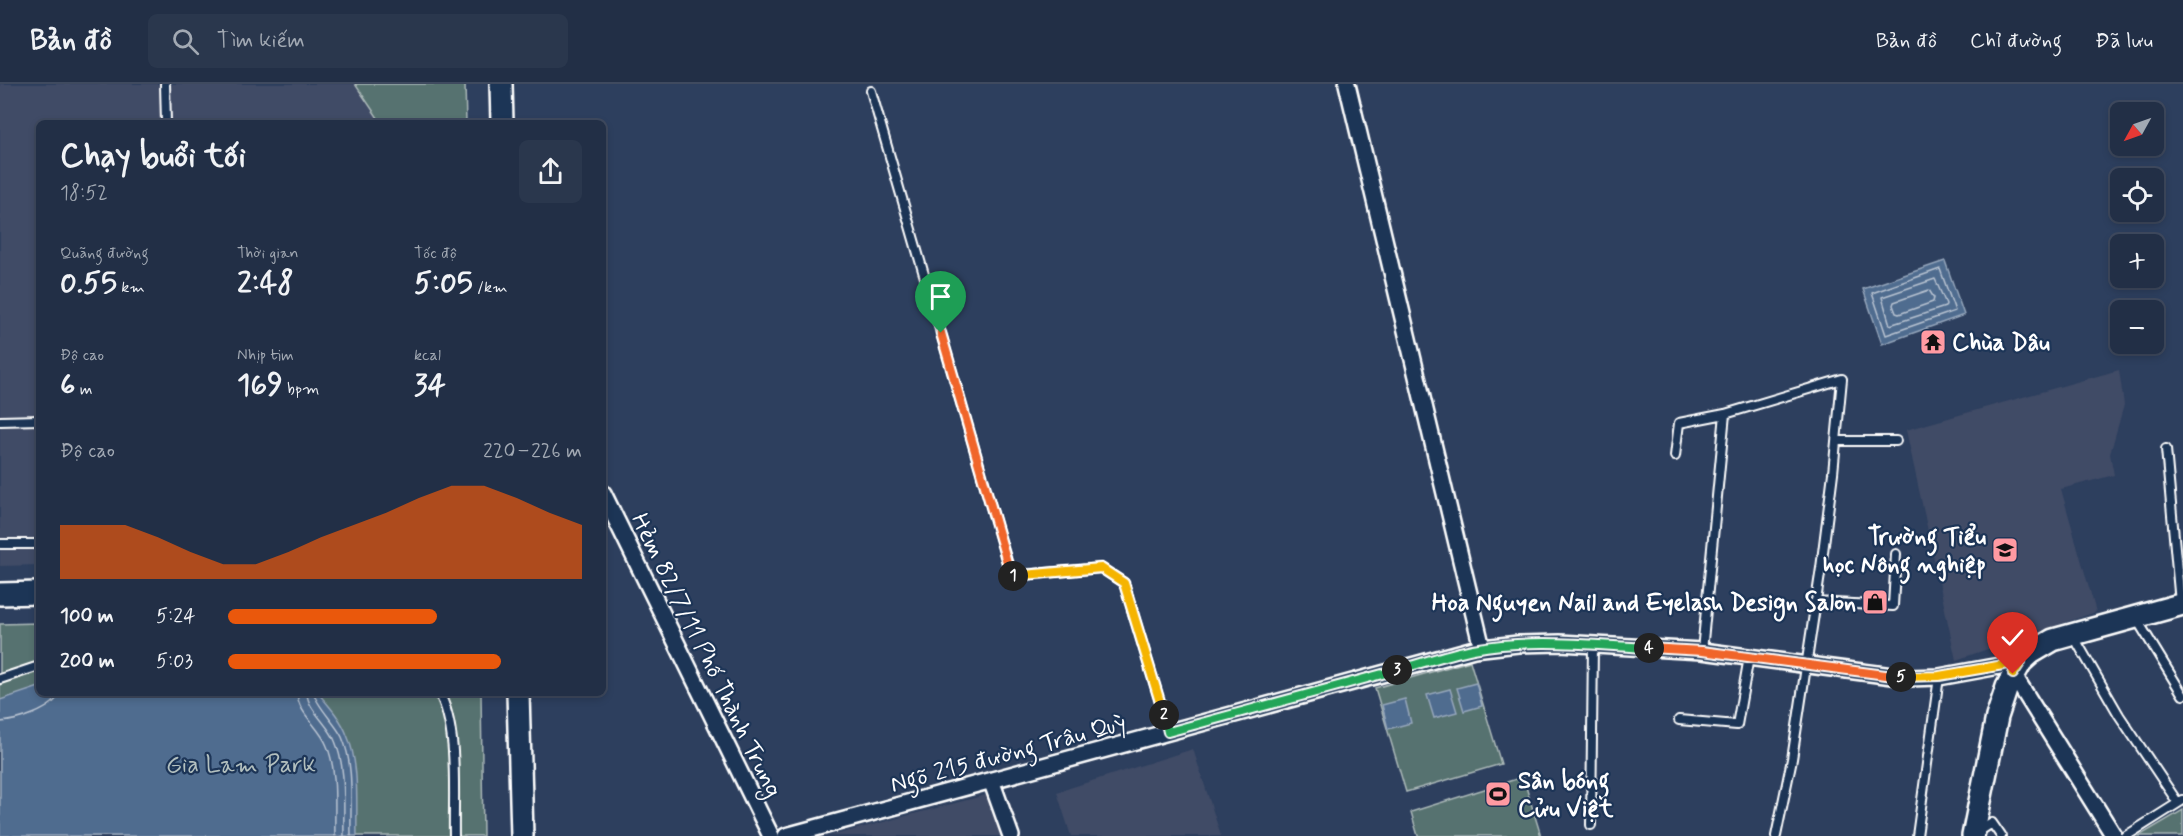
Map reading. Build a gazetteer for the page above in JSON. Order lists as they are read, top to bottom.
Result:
{
  "streets": {
    "street": ["Hẻm 82/7/11 Phố Thành Trung", "Ngõ 215 đường Trâu Quỳ"]
  },
  "parks": ["Gia Lam Park"],
  "places": {
    "temple": ["Chùa Dâu"],
    "school or university": ["Trường Tiểu học Nông nghiệp"],
    "shop": ["Hoa Nguyen Nail and Eyelash Design Salon"],
    "sports": ["Sân bóng Cửu Việt"]
  },
  "north": "bottom left",
  "page": {
    "header": "Bản đồ",
    "search": "Tìm kiếm",
    "nav": ["Bản đồ", "Chỉ đường", "Đã lưu"],
    "map_buttons": ["+", "−"],
    "heading": ["Chạy buổi tối", "18:52"],
    "stats": [
      ["Quãng đường", "0.55 km"],
      ["Thời gian", "2:48"],
      ["Tốc độ", "5:05 /km"],
      ["Độ cao", "6 m"],
      ["Nhịp tim", "169 bpm"],
      ["kcal", "34"]
    ],
    "chart": ["Độ cao", "220–226 m"],
    "pins": [
      "1",
      "4",
      "3",
      "5",
      "2"
    ],
    "list": [
      {
        "name": "100 m",
        "note": "5:24"
      },
      {
        "name": "200 m",
        "note": "5:03"
      }
    ]
  }
}
